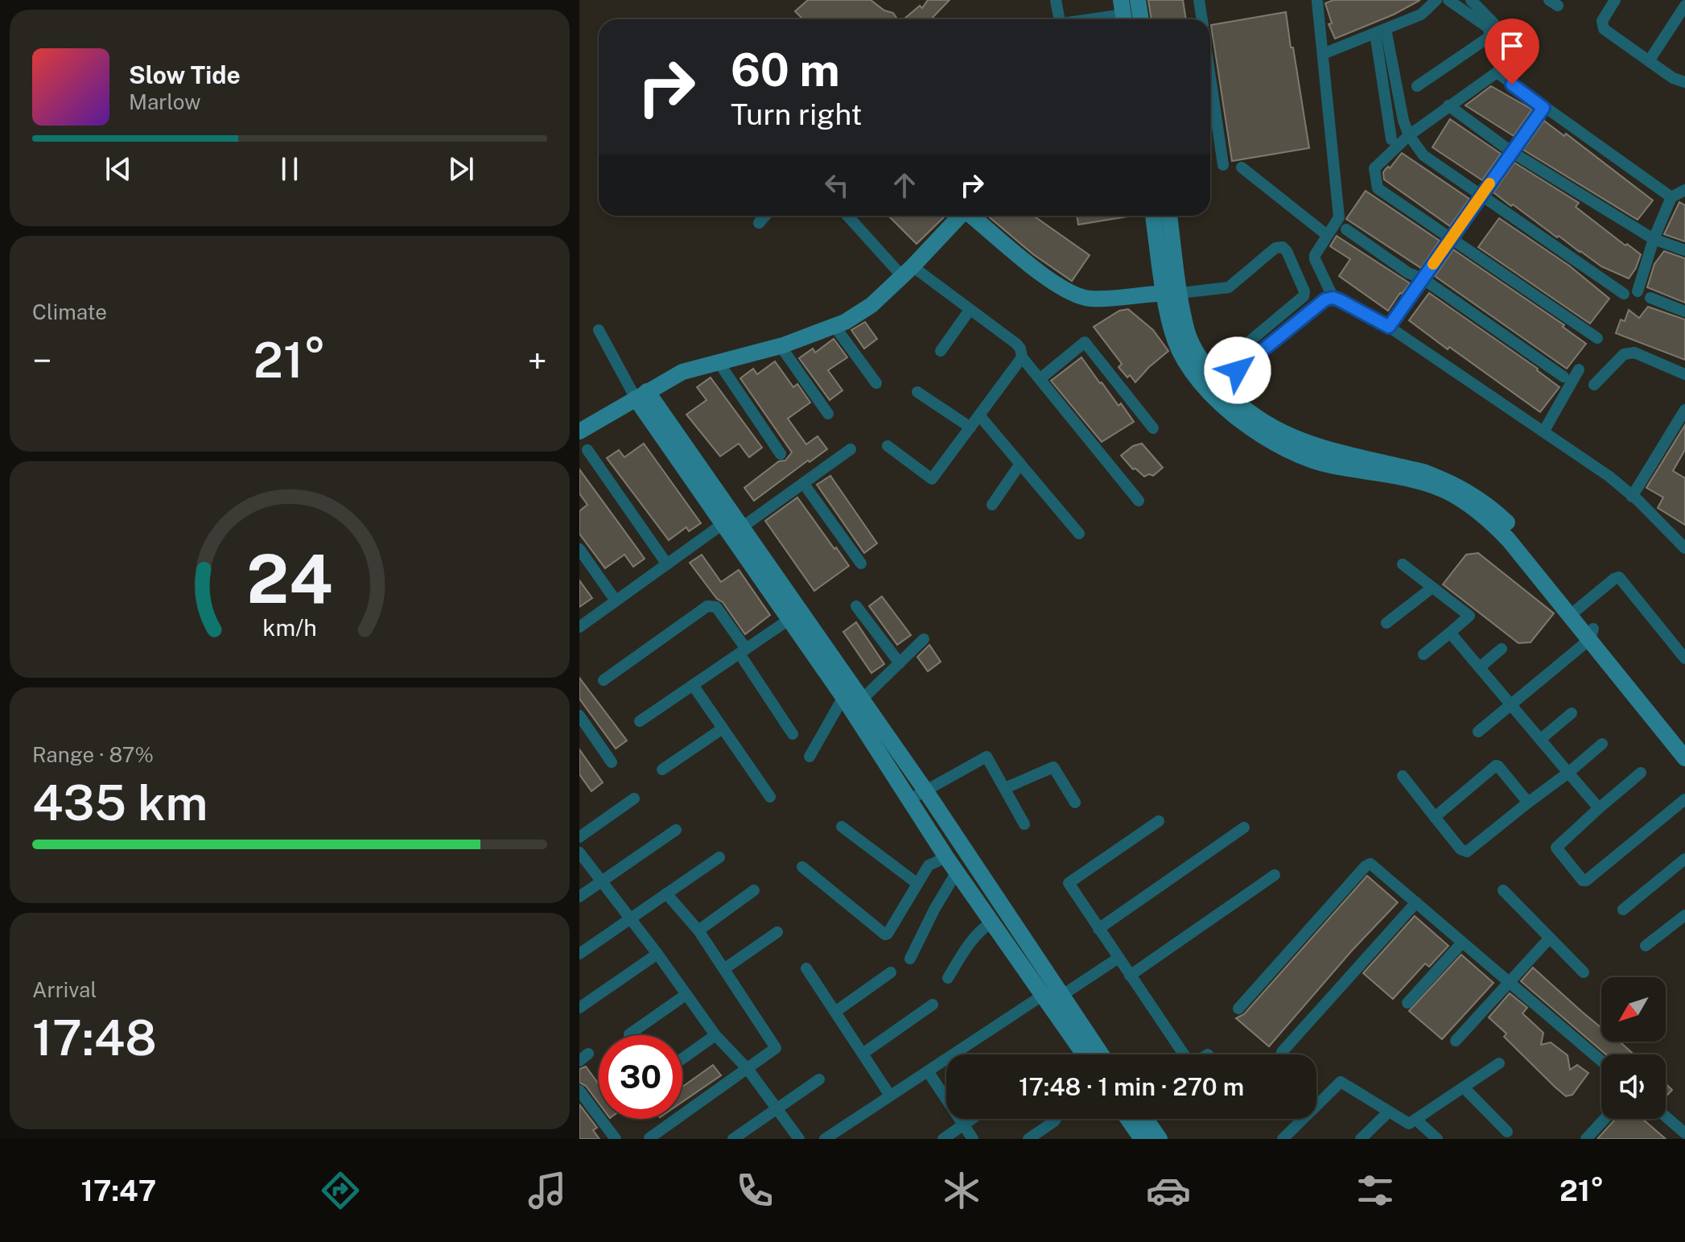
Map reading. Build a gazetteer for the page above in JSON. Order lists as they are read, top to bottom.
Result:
{
  "north": "bottom left",
  "page": {
    "turn": ["60 m", "Turn right"],
    "song": ["Slow Tide", "Marlow"],
    "tile": [
      "Climate",
      ["Range · 87%", "435 km"],
      ["Arrival", "17:48"]
    ],
    "heat": ["−", "21°", "+"],
    "limit": "30",
    "trip": "17:48 · 1 min · 270 m",
    "tabs": ["17:47", "21°"],
    "gauge": ["24", "km/h"]
  }
}
